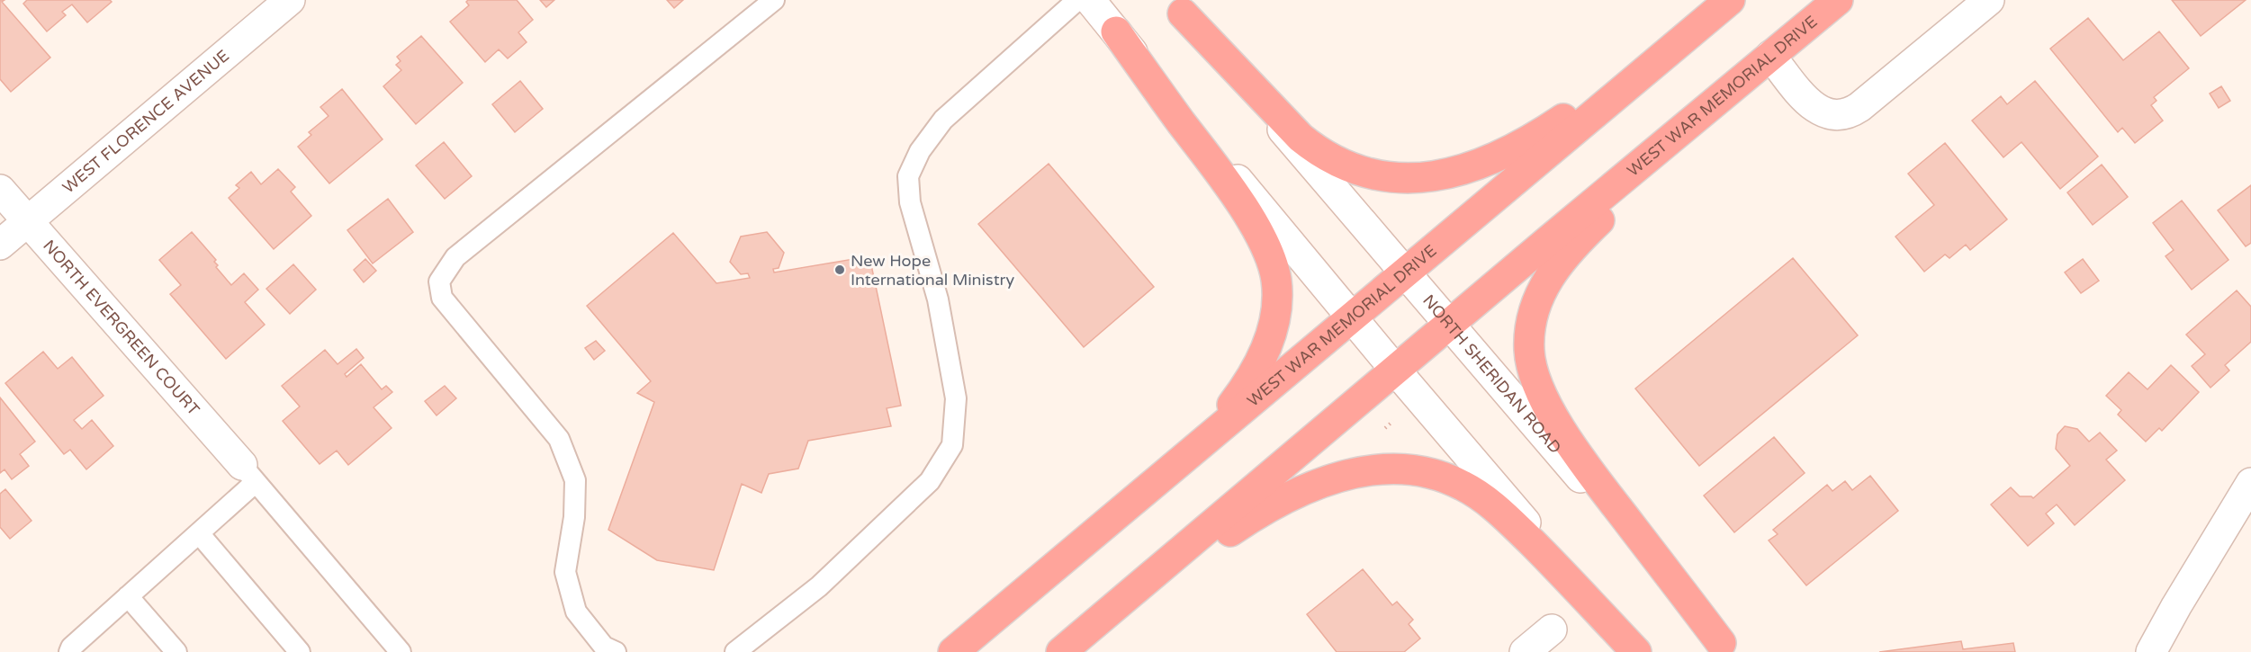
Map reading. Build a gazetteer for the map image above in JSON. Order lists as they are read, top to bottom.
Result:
{
  "streets": {
    "highway": ["WEST WAR MEMORIAL DRIVE"],
    "main road": ["WEST FLORENCE AVENUE", "NORTH EVERGREEN COURT", "NORTH SHERIDAN ROAD"]
  },
  "crossings": [
    ["WEST WAR MEMORIAL DRIVE", "NORTH SHERIDAN ROAD"],
    ["WEST FLORENCE AVENUE", "NORTH EVERGREEN COURT"]
  ],
  "places": ["New Hope International Ministry"]
}
